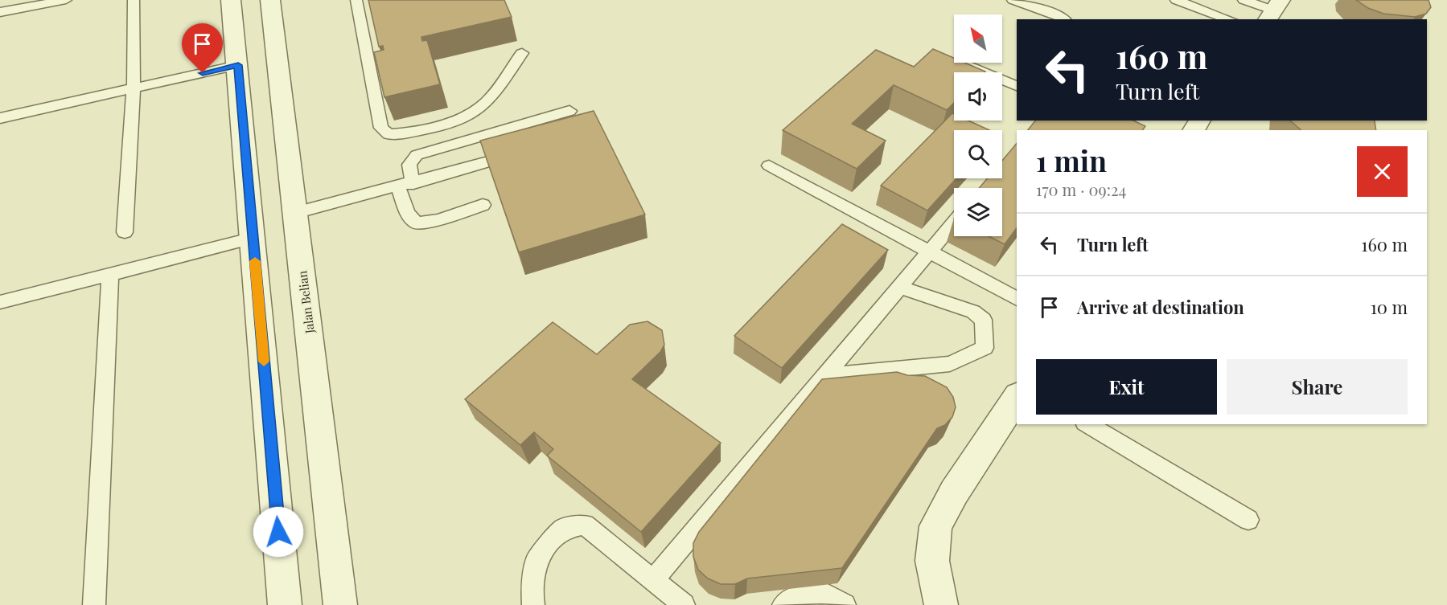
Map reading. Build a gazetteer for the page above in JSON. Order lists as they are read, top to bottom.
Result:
{
  "streets": {
    "street": ["Jalan Belian"]
  },
  "north": "top left",
  "page": {
    "turn": ["160 m", "Turn left"],
    "heading": ["1 min", "170 m · 09:24"],
    "list": [
      {
        "name": "Turn left",
        "value": "160 m"
      },
      {
        "name": "Arrive at destination",
        "value": "10 m"
      }
    ],
    "buttons": ["Exit", "Share"]
  }
}
